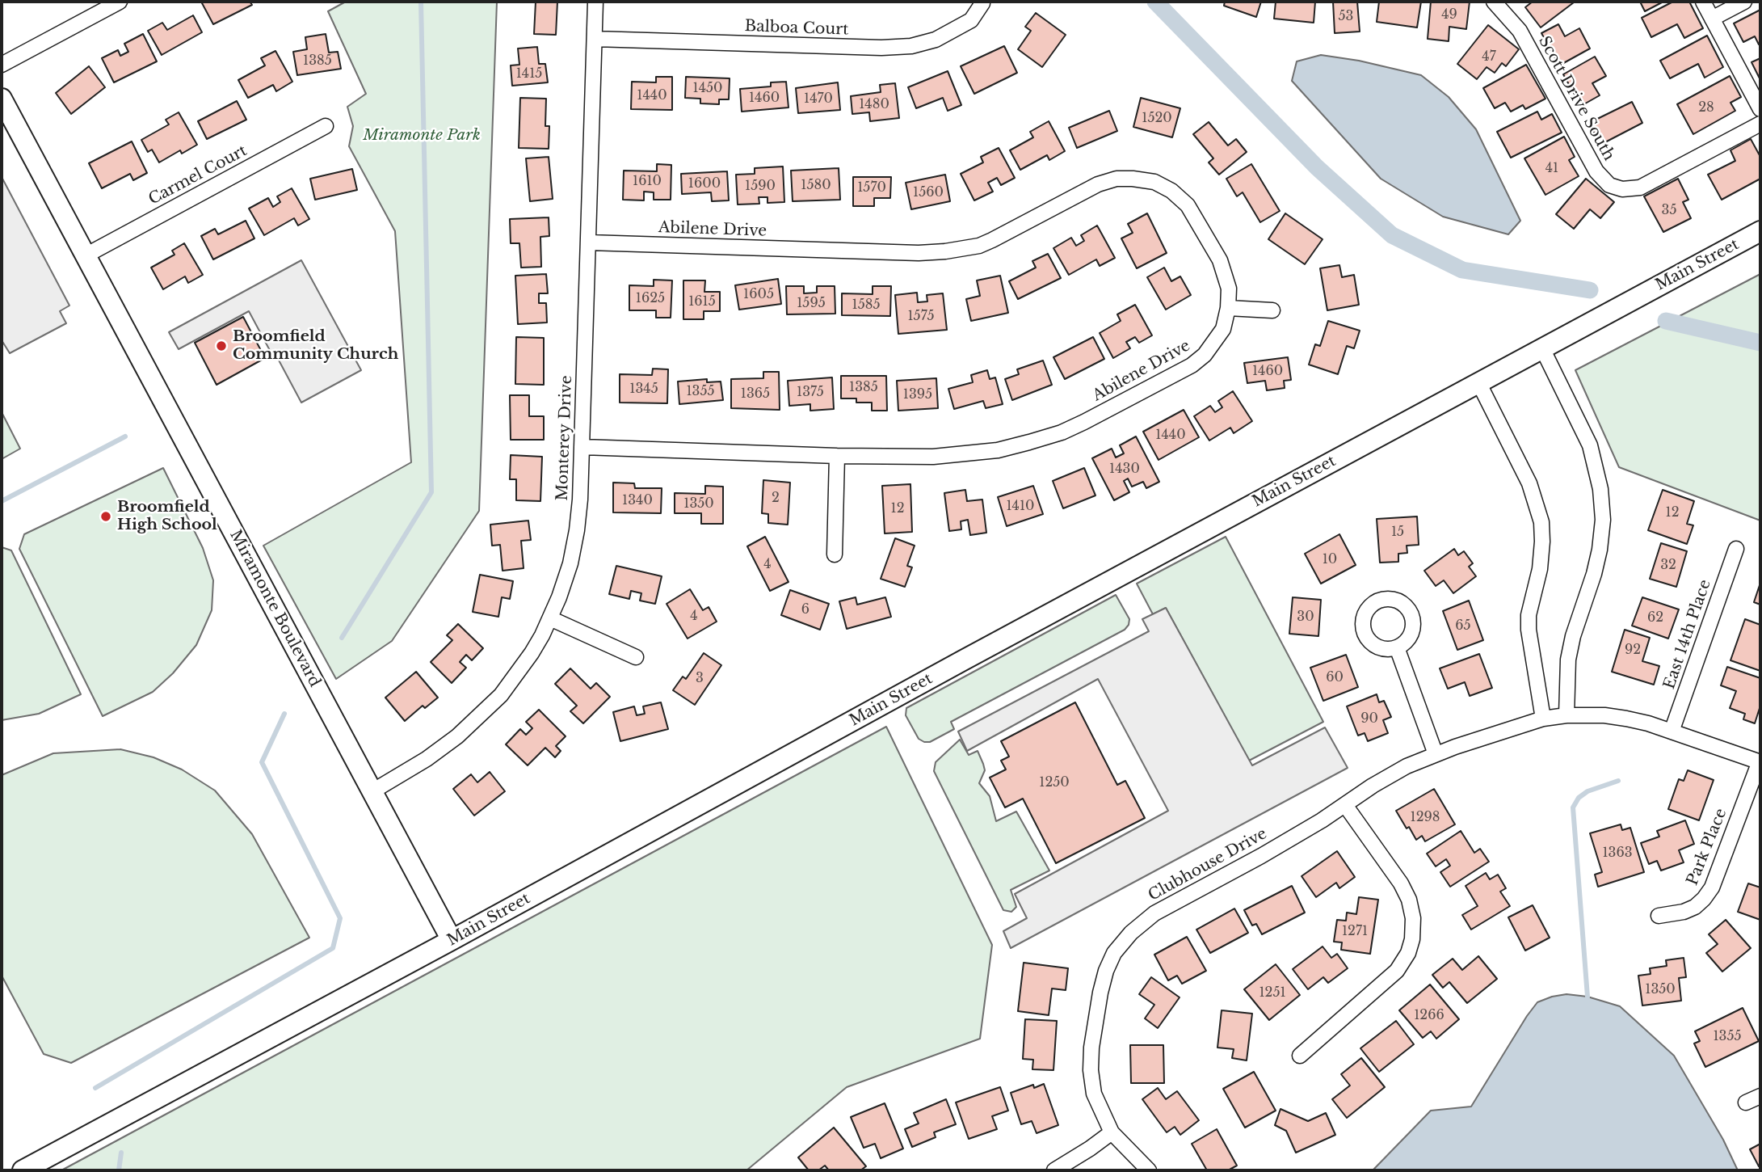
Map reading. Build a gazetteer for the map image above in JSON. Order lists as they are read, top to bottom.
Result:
{
  "streets": {
    "main road": ["Main Street", "Miramonte Boulevard"],
    "street": [
      "Balboa Court",
      "Scott Drive South",
      "Carmel Court",
      "Abilene Drive",
      "Monterey Drive",
      "East 14th Place",
      "Park Place",
      "Clubhouse Drive"
    ]
  },
  "crossings": [
    ["Balboa Court", "Monterey Drive"],
    ["Carmel Court", "Miramonte Boulevard"],
    ["Abilene Drive", "Monterey Drive"],
    ["Main Street", "Miramonte Boulevard"],
    ["Monterey Drive", "Miramonte Boulevard"],
    ["East 14th Place", "Clubhouse Drive"],
    ["Park Place", "Clubhouse Drive"]
  ],
  "parks": ["Miramonte Park"],
  "places": ["Broomfield Community Church", "Broomfield High School"],
  "house_numbers": [
    "49",
    "53",
    "47",
    "1385",
    "1415",
    "1450",
    "1440",
    "1460",
    "1470",
    "1480",
    "28",
    "1520",
    "41",
    "1610",
    "1600",
    "1580",
    "1590",
    "1570",
    "1560",
    "35",
    "1605",
    "1625",
    "1615",
    "1595",
    "1585",
    "1575",
    "1460",
    "1385",
    "1345",
    "1355",
    "1375",
    "1365",
    "1395",
    "1440",
    "1430",
    "2",
    "1340",
    "1350",
    "1410",
    "12",
    "12",
    "15",
    "10",
    "4",
    "32",
    "6",
    "4",
    "30",
    "62",
    "65",
    "92",
    "60",
    "3",
    "90",
    "1250",
    "1298",
    "1363",
    "1271",
    "1350",
    "1251",
    "1266",
    "1355"
  ]
}
